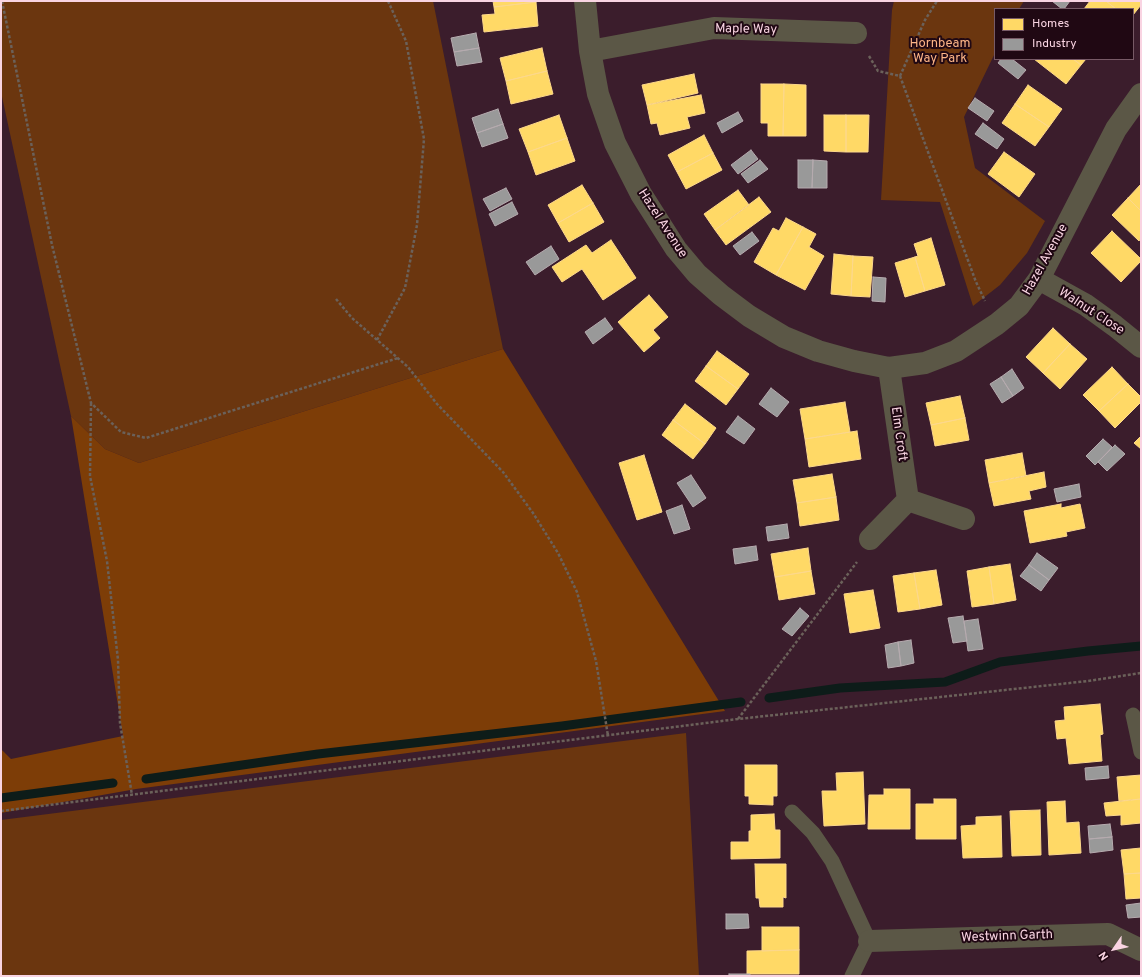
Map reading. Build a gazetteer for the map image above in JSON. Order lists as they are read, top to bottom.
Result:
{
  "streets": {
    "street": [
      "Maple Way",
      "Hazel Avenue",
      "Walnut Close",
      "Elm Croft",
      "Westwinn Garth"
    ]
  },
  "crossings": [
    ["Maple Way", "Hazel Avenue"],
    ["Hazel Avenue", "Walnut Close"],
    ["Hazel Avenue", "Elm Croft"]
  ],
  "parks": ["Hornbeam Way Park"],
  "legend": ["Homes", "Industry"],
  "north": "bottom left"
}
